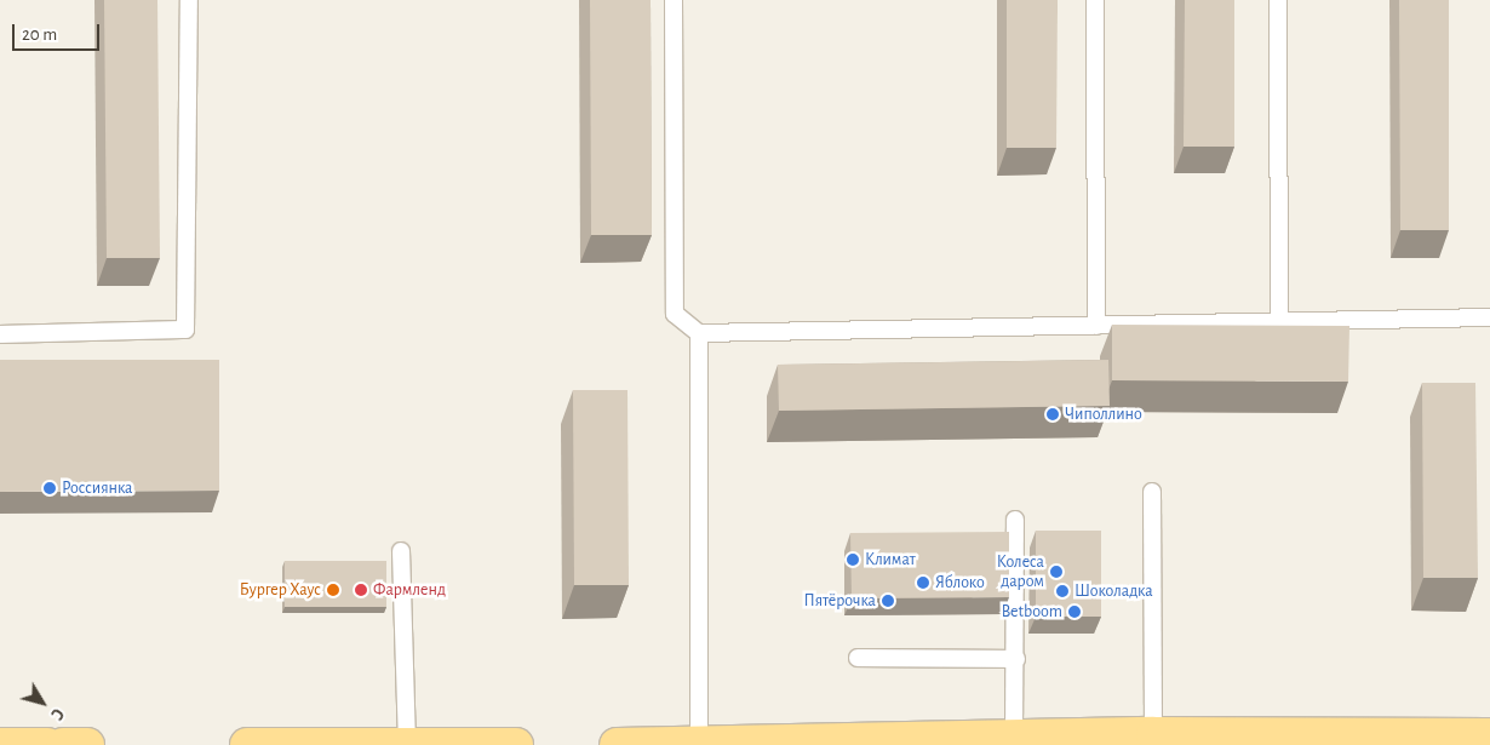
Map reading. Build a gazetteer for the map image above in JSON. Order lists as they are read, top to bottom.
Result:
{
  "places": [
    "Чиполлино",
    "Россиянка",
    "Климат",
    "Колеса даром",
    "Яблоко",
    "Бургер Хаус",
    "Фармленд",
    "Шоколадка",
    "Пятёрочка",
    "Betboom"
  ],
  "scale_bar": "20 m",
  "north": "bottom right"
}
